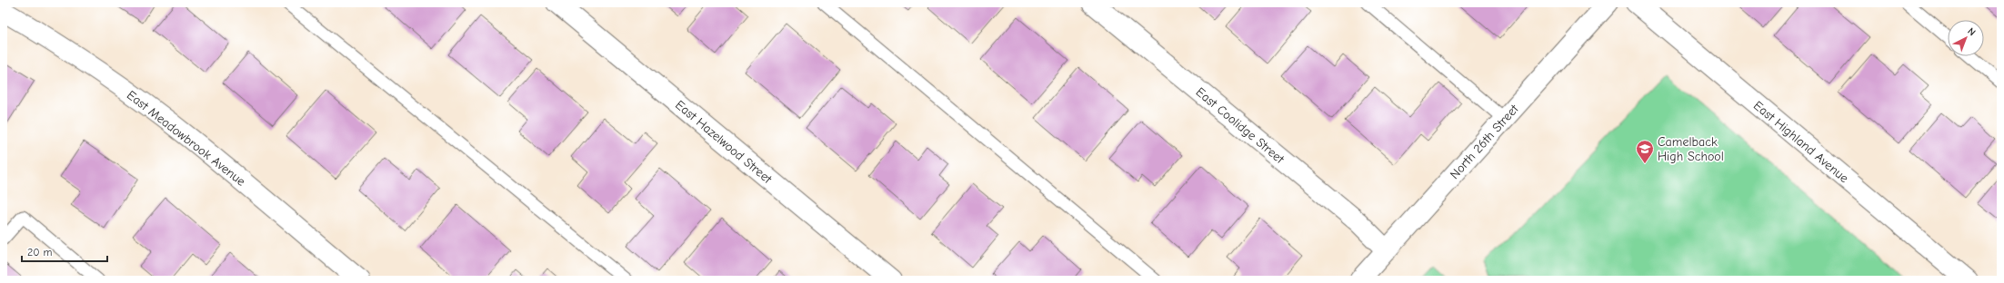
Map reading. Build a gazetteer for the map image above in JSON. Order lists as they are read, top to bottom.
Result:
{
  "streets": {
    "street": [
      "East Coolidge Street",
      "East Meadowbrook Avenue",
      "East Hazelwood Street",
      "North 26th Street",
      "East Highland Avenue"
    ]
  },
  "crossings": [
    ["East Coolidge Street", "North 26th Street"]
  ],
  "places": {
    "school or university": ["Camelback High School"]
  },
  "scale_bar": "20 m",
  "north": "top right"
}
